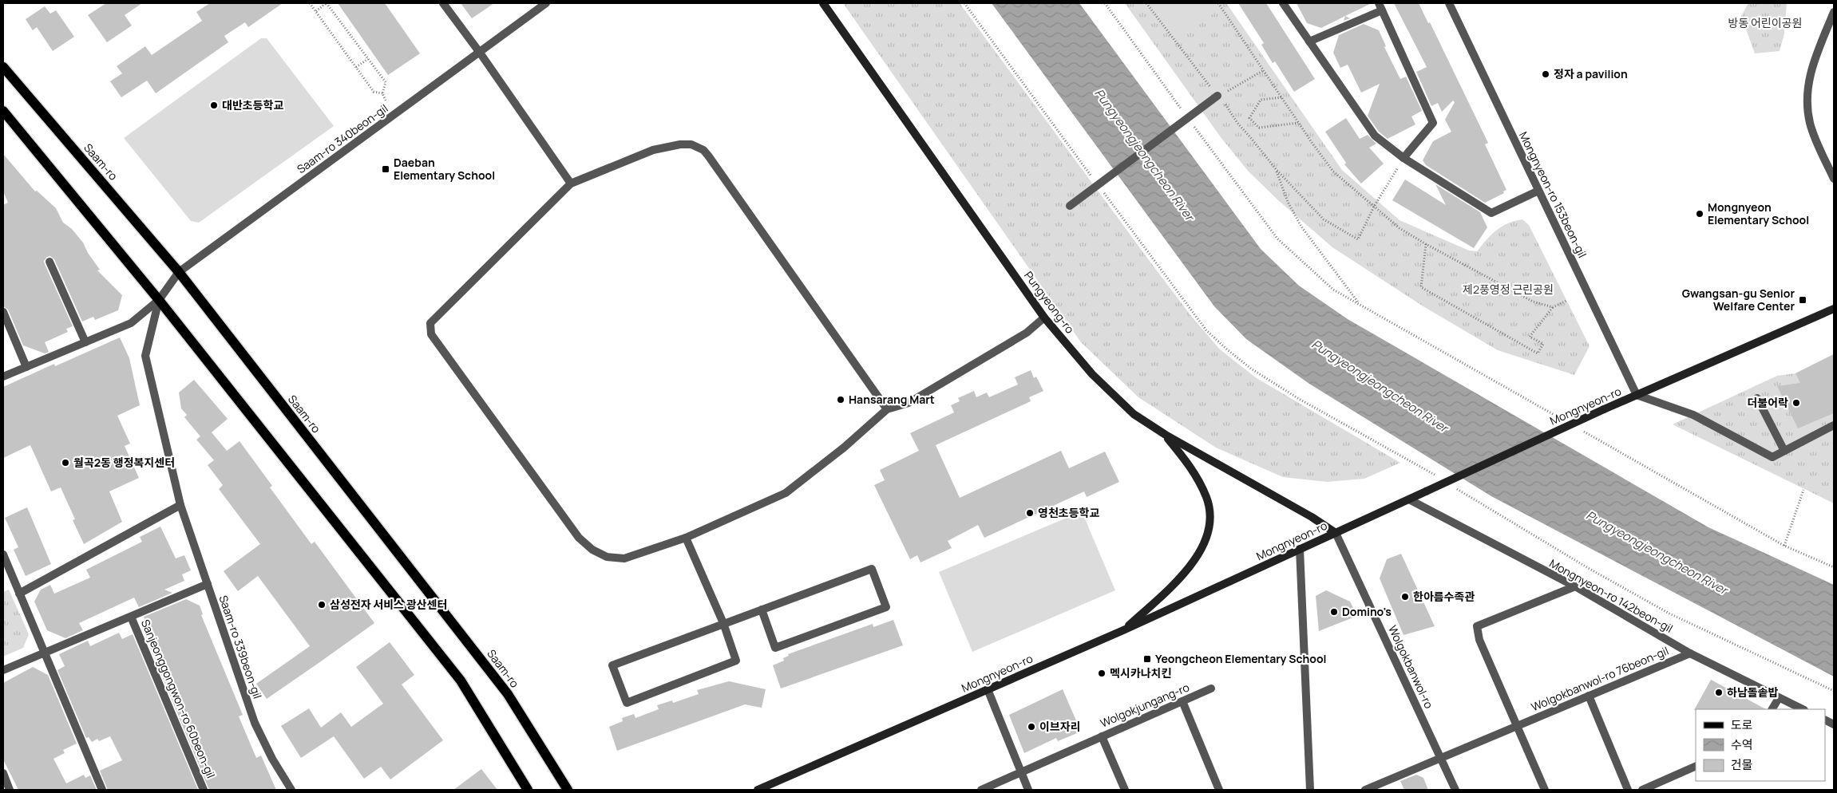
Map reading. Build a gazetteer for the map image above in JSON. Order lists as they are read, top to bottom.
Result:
{
  "streets": {
    "main road": ["Saam-ro", "Pungyeong-ro", "Mongnyeon-ro"],
    "street": [
      "Saam-ro 340beon-gil",
      "Mongnyeon-ro 153beon-gil",
      "Mongnyeon-ro 142beon-gil",
      "Saam-ro 339beon-gil",
      "Wolgokbanwol-ro",
      "Wolgokbanwol-ro 76beon-gil",
      "Sanjeonggongwon-ro 60beon-gil",
      "Wolgokjungang-ro"
    ]
  },
  "crossings": [
    ["Saam-ro 340beon-gil", "Saam-ro"],
    ["Saam-ro 340beon-gil", "Saam-ro 339beon-gil"],
    ["Mongnyeon-ro 153beon-gil", "Mongnyeon-ro"],
    ["Pungyeong-ro", "Mongnyeon-ro"],
    ["Pungyeong-ro", "Wolgokbanwol-ro"],
    ["Mongnyeon-ro", "Mongnyeon-ro 142beon-gil"],
    ["Mongnyeon-ro", "Wolgokbanwol-ro"],
    ["Mongnyeon-ro 142beon-gil", "Wolgokbanwol-ro 76beon-gil"],
    ["Wolgokbanwol-ro", "Wolgokbanwol-ro 76beon-gil"]
  ],
  "water": ["Pungyeongjeongcheon River"],
  "parks": ["방동 어린이공원", "제2풍영정 근린공원"],
  "places": {
    "other": [
      "정자 a pavilion",
      "대반초등학교",
      "Mongnyeon Elementary School",
      "Hansarang Mart",
      "더불어락",
      "월곡2동 행정복지센터",
      "영천초등학교",
      "한아름수족관",
      "삼성전자 서비스 광산센터",
      "Domino's",
      "멕시카나치킨",
      "하남돌솥밥",
      "이브자리"
    ],
    "transit": ["Daeban Elementary School", "Gwangsan-gu Senior Welfare Center", "Yeongcheon Elementary School"]
  },
  "legend": ["도로", "수역", "건물"]
}
